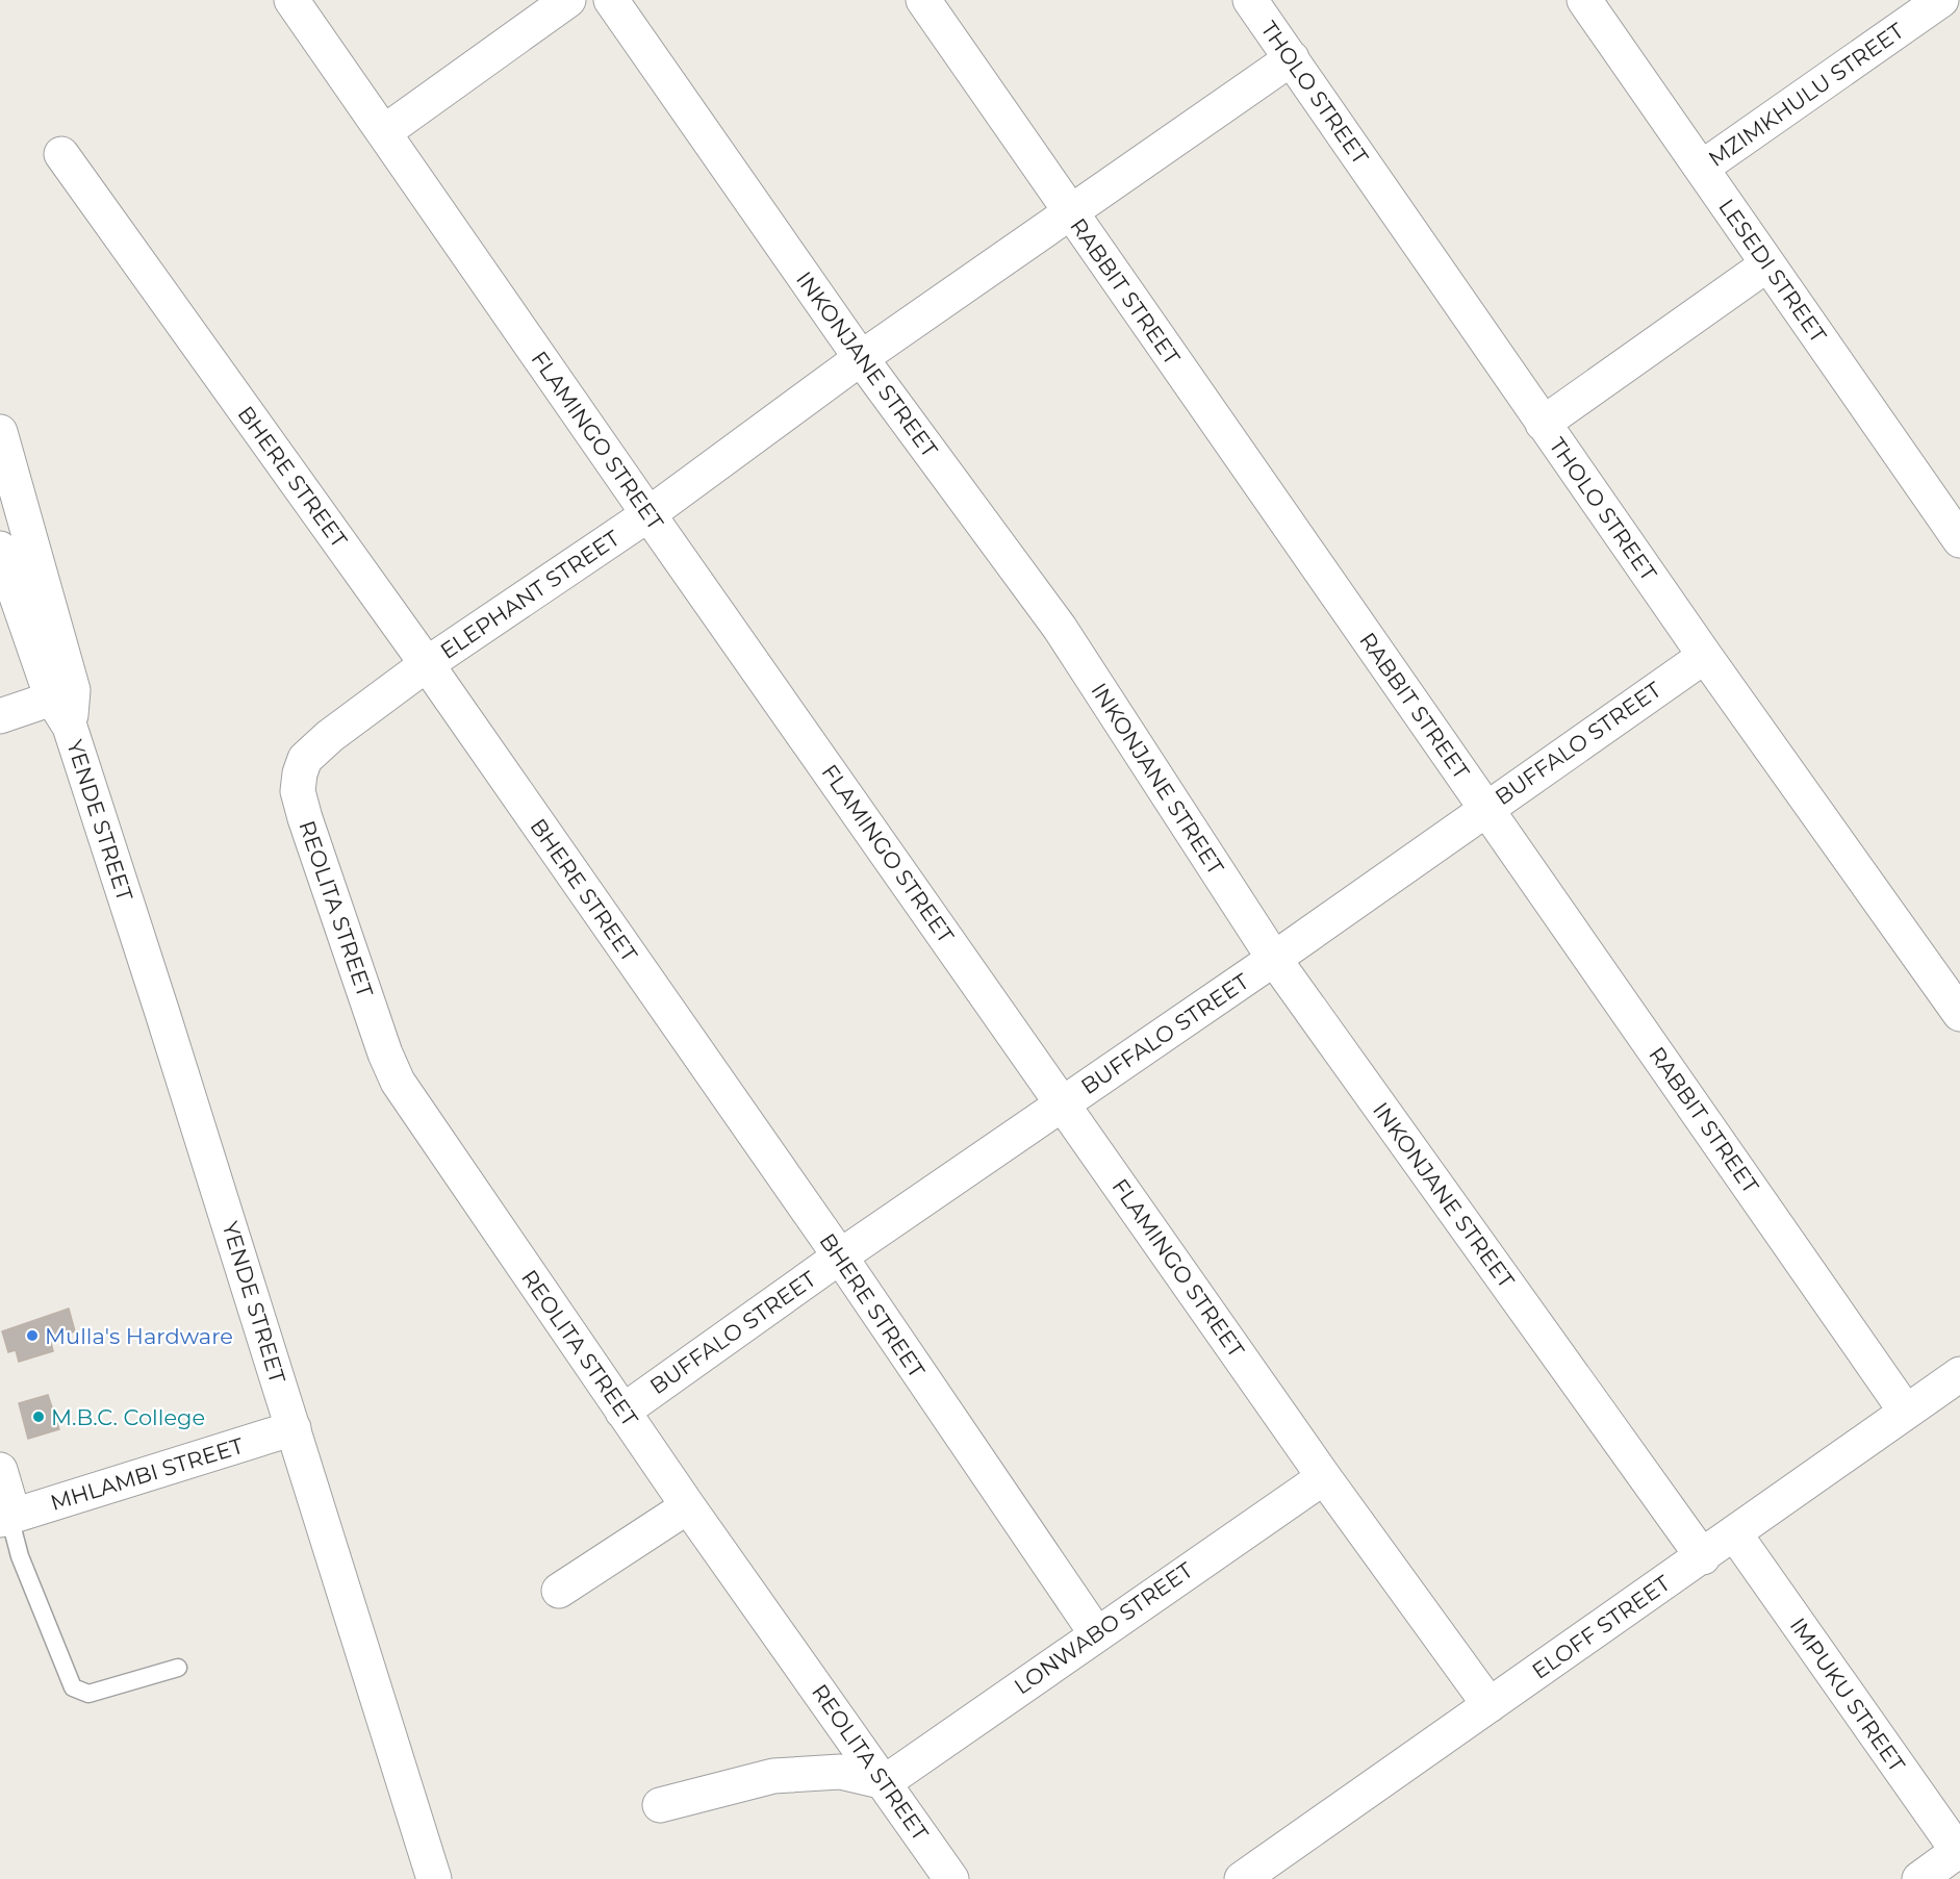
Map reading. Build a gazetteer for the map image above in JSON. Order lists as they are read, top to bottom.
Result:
{
  "streets": {
    "street": [
      "THOLO STREET",
      "MZIMKHULU STREET",
      "LESEDI STREET",
      "RABBIT STREET",
      "INKONJANE STREET",
      "FLAMINGO STREET",
      "BHERE STREET",
      "ELEPHANT STREET",
      "BUFFALO STREET",
      "YENDE STREET",
      "REOLITA STREET",
      "MHLAMBI STREET",
      "ELOFF STREET",
      "LONWABO STREET",
      "IMPUKU STREET"
    ]
  },
  "crossings": [
    ["THOLO STREET", "ELEPHANT STREET"],
    ["THOLO STREET", "BUFFALO STREET"],
    ["MZIMKHULU STREET", "LESEDI STREET"],
    ["RABBIT STREET", "ELEPHANT STREET"],
    ["RABBIT STREET", "BUFFALO STREET"],
    ["RABBIT STREET", "ELOFF STREET"],
    ["INKONJANE STREET", "ELEPHANT STREET"],
    ["INKONJANE STREET", "BUFFALO STREET"],
    ["INKONJANE STREET", "ELOFF STREET"],
    ["FLAMINGO STREET", "ELEPHANT STREET"],
    ["FLAMINGO STREET", "BUFFALO STREET"],
    ["FLAMINGO STREET", "ELOFF STREET"],
    ["FLAMINGO STREET", "LONWABO STREET"],
    ["BHERE STREET", "ELEPHANT STREET"],
    ["BHERE STREET", "BUFFALO STREET"],
    ["BHERE STREET", "LONWABO STREET"],
    ["ELEPHANT STREET", "REOLITA STREET"],
    ["BUFFALO STREET", "REOLITA STREET"],
    ["YENDE STREET", "MHLAMBI STREET"],
    ["REOLITA STREET", "LONWABO STREET"],
    ["ELOFF STREET", "IMPUKU STREET"]
  ],
  "places": ["Mulla's Hardware", "M.B.C. College"]
}
